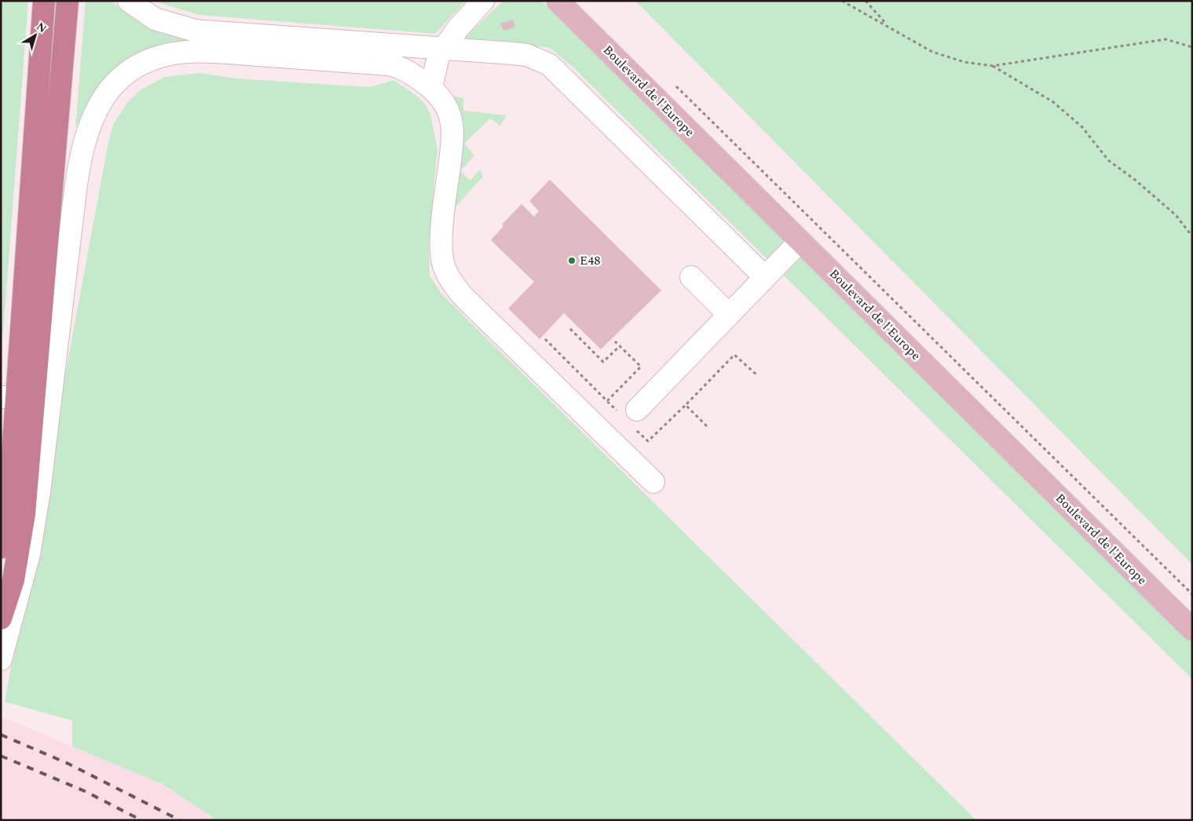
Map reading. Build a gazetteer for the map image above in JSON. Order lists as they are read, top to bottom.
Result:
{
  "streets": {
    "main road": ["Boulevard de l'Europe"]
  },
  "places": ["E48"],
  "north": "top right"
}
